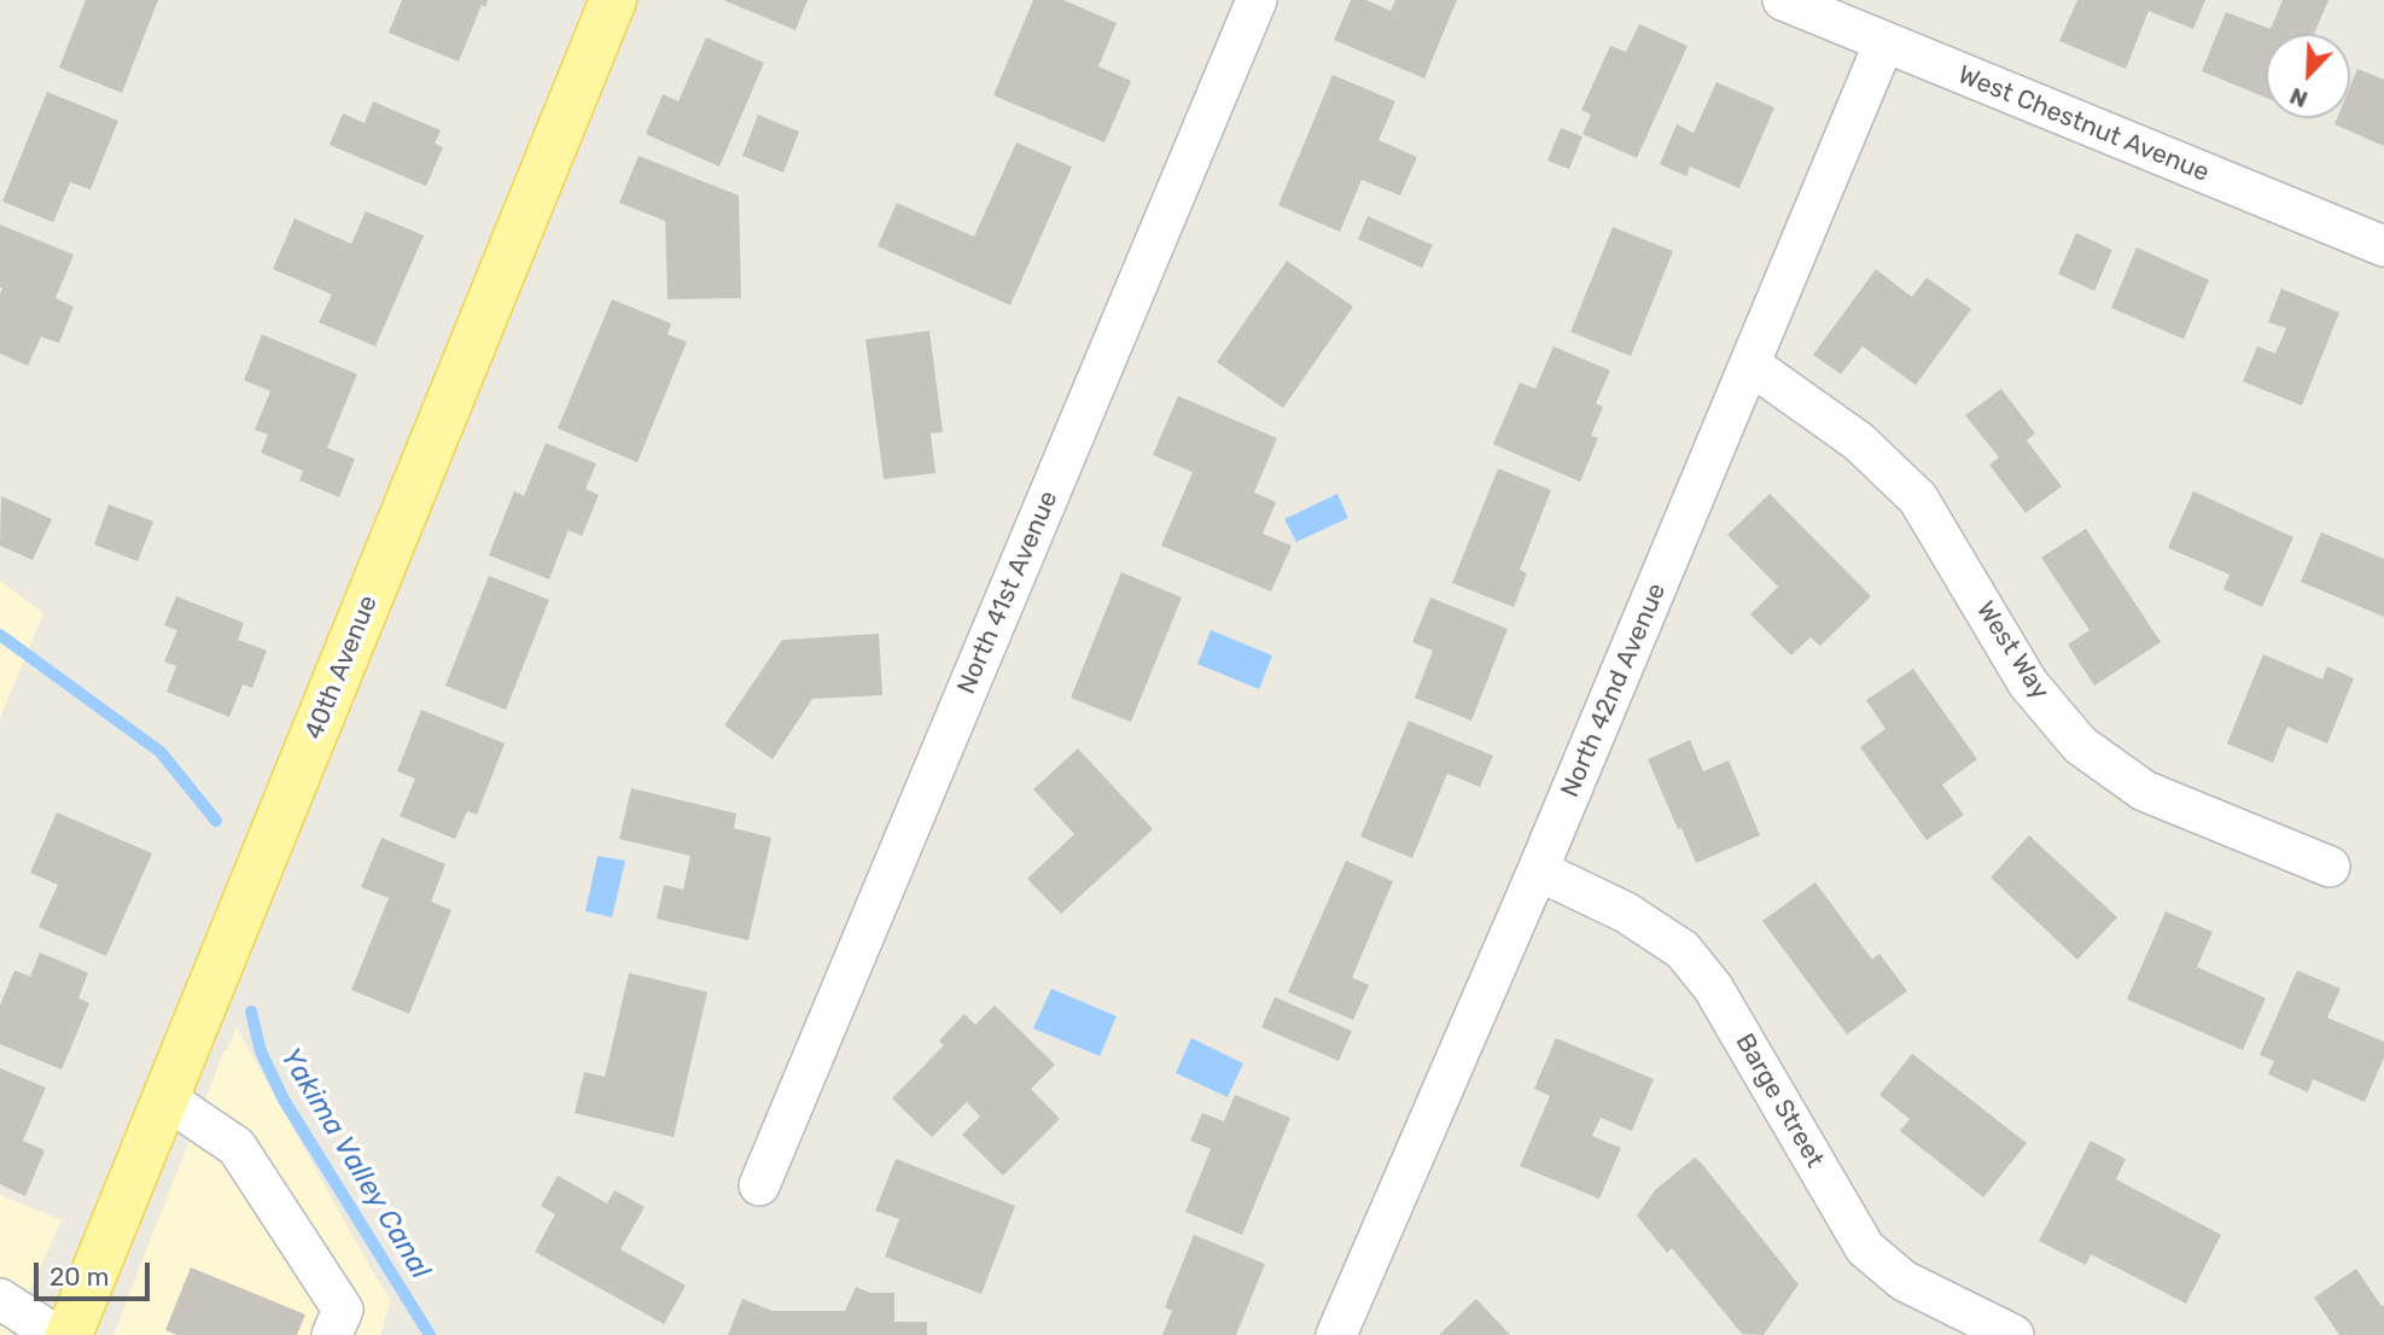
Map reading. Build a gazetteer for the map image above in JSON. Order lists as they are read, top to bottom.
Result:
{
  "streets": {
    "main road": ["40th Avenue"],
    "street": [
      "West Chestnut Avenue",
      "North 41st Avenue",
      "West Way",
      "North 42nd Avenue",
      "Barge Street"
    ]
  },
  "crossings": [
    ["West Chestnut Avenue", "North 42nd Avenue"],
    ["West Way", "North 42nd Avenue"],
    ["North 42nd Avenue", "Barge Street"]
  ],
  "water": ["Yakima Valley Canal"],
  "scale_bar": "20 m",
  "north": "bottom left"
}
